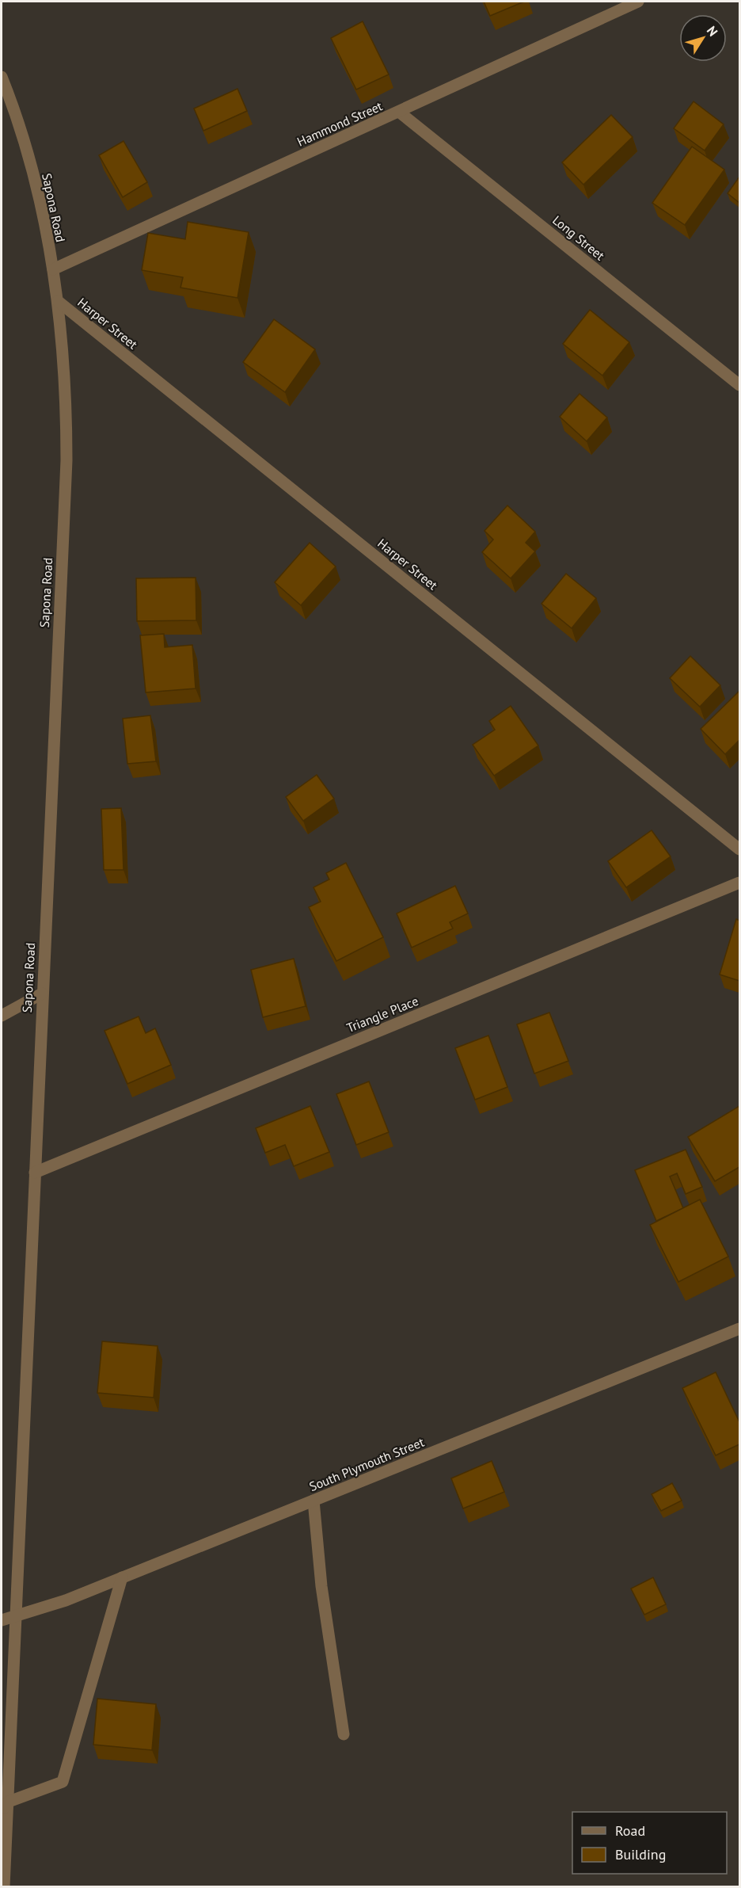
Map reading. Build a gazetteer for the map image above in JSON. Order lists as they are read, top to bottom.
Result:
{
  "streets": {
    "street": [
      "Hammond Street",
      "Sapona Road",
      "Long Street",
      "Harper Street",
      "Triangle Place",
      "South Plymouth Street"
    ]
  },
  "crossings": [
    ["Hammond Street", "Sapona Road"],
    ["Hammond Street", "Long Street"],
    ["Sapona Road", "Harper Street"],
    ["Sapona Road", "Triangle Place"],
    ["Sapona Road", "South Plymouth Street"]
  ],
  "legend": ["Road", "Building"],
  "north": "top right"
}
